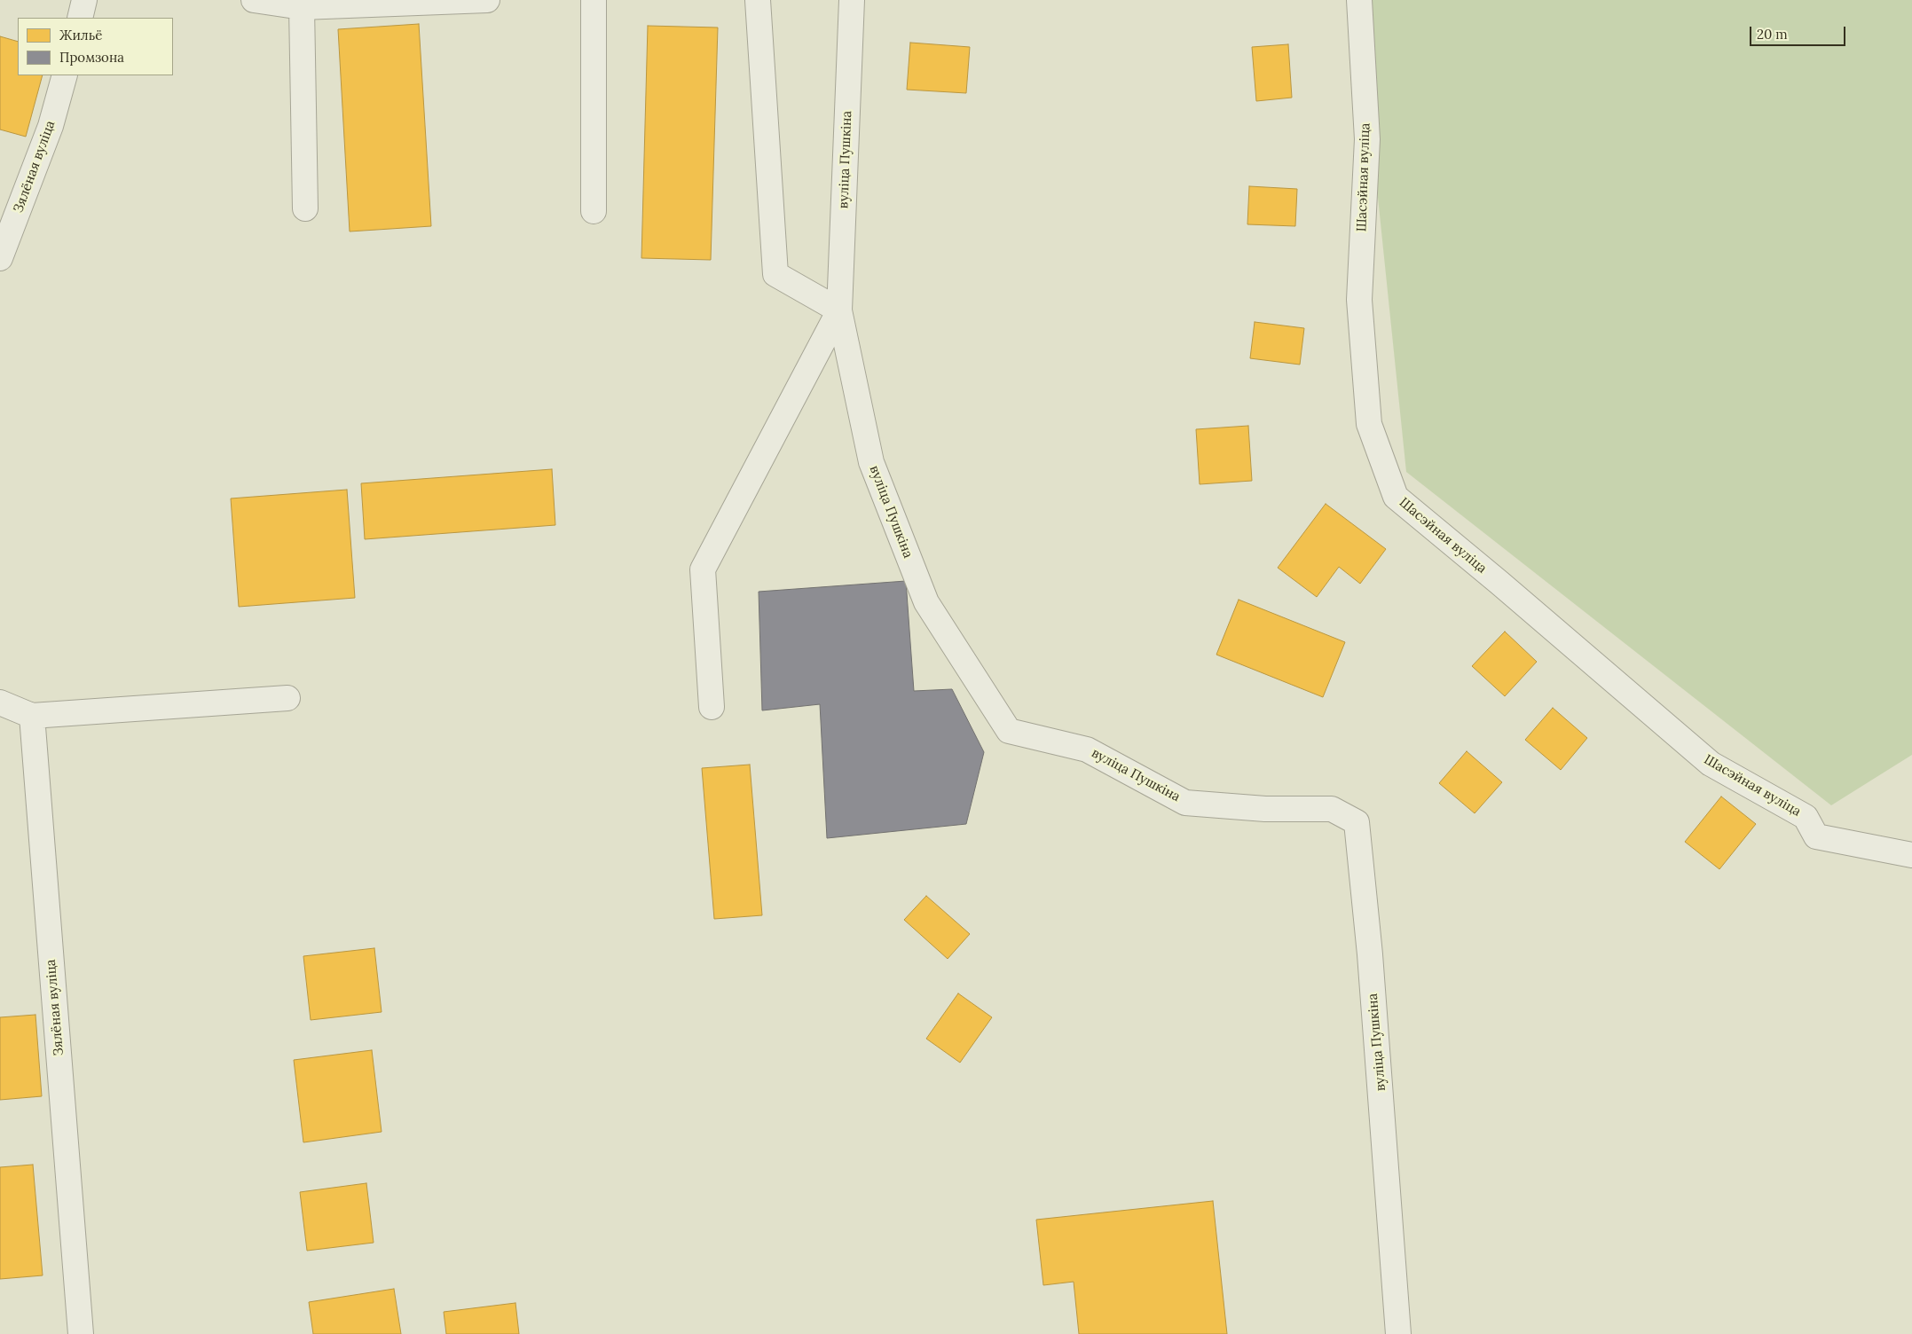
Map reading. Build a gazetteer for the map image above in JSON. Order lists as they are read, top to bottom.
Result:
{
  "streets": {
    "street": ["вуліца Пушкіна", "Зялёная вуліца", "Шасэйная вуліца"]
  },
  "legend": ["Жильё", "Промзона"],
  "scale_bar": "20 m"
}
